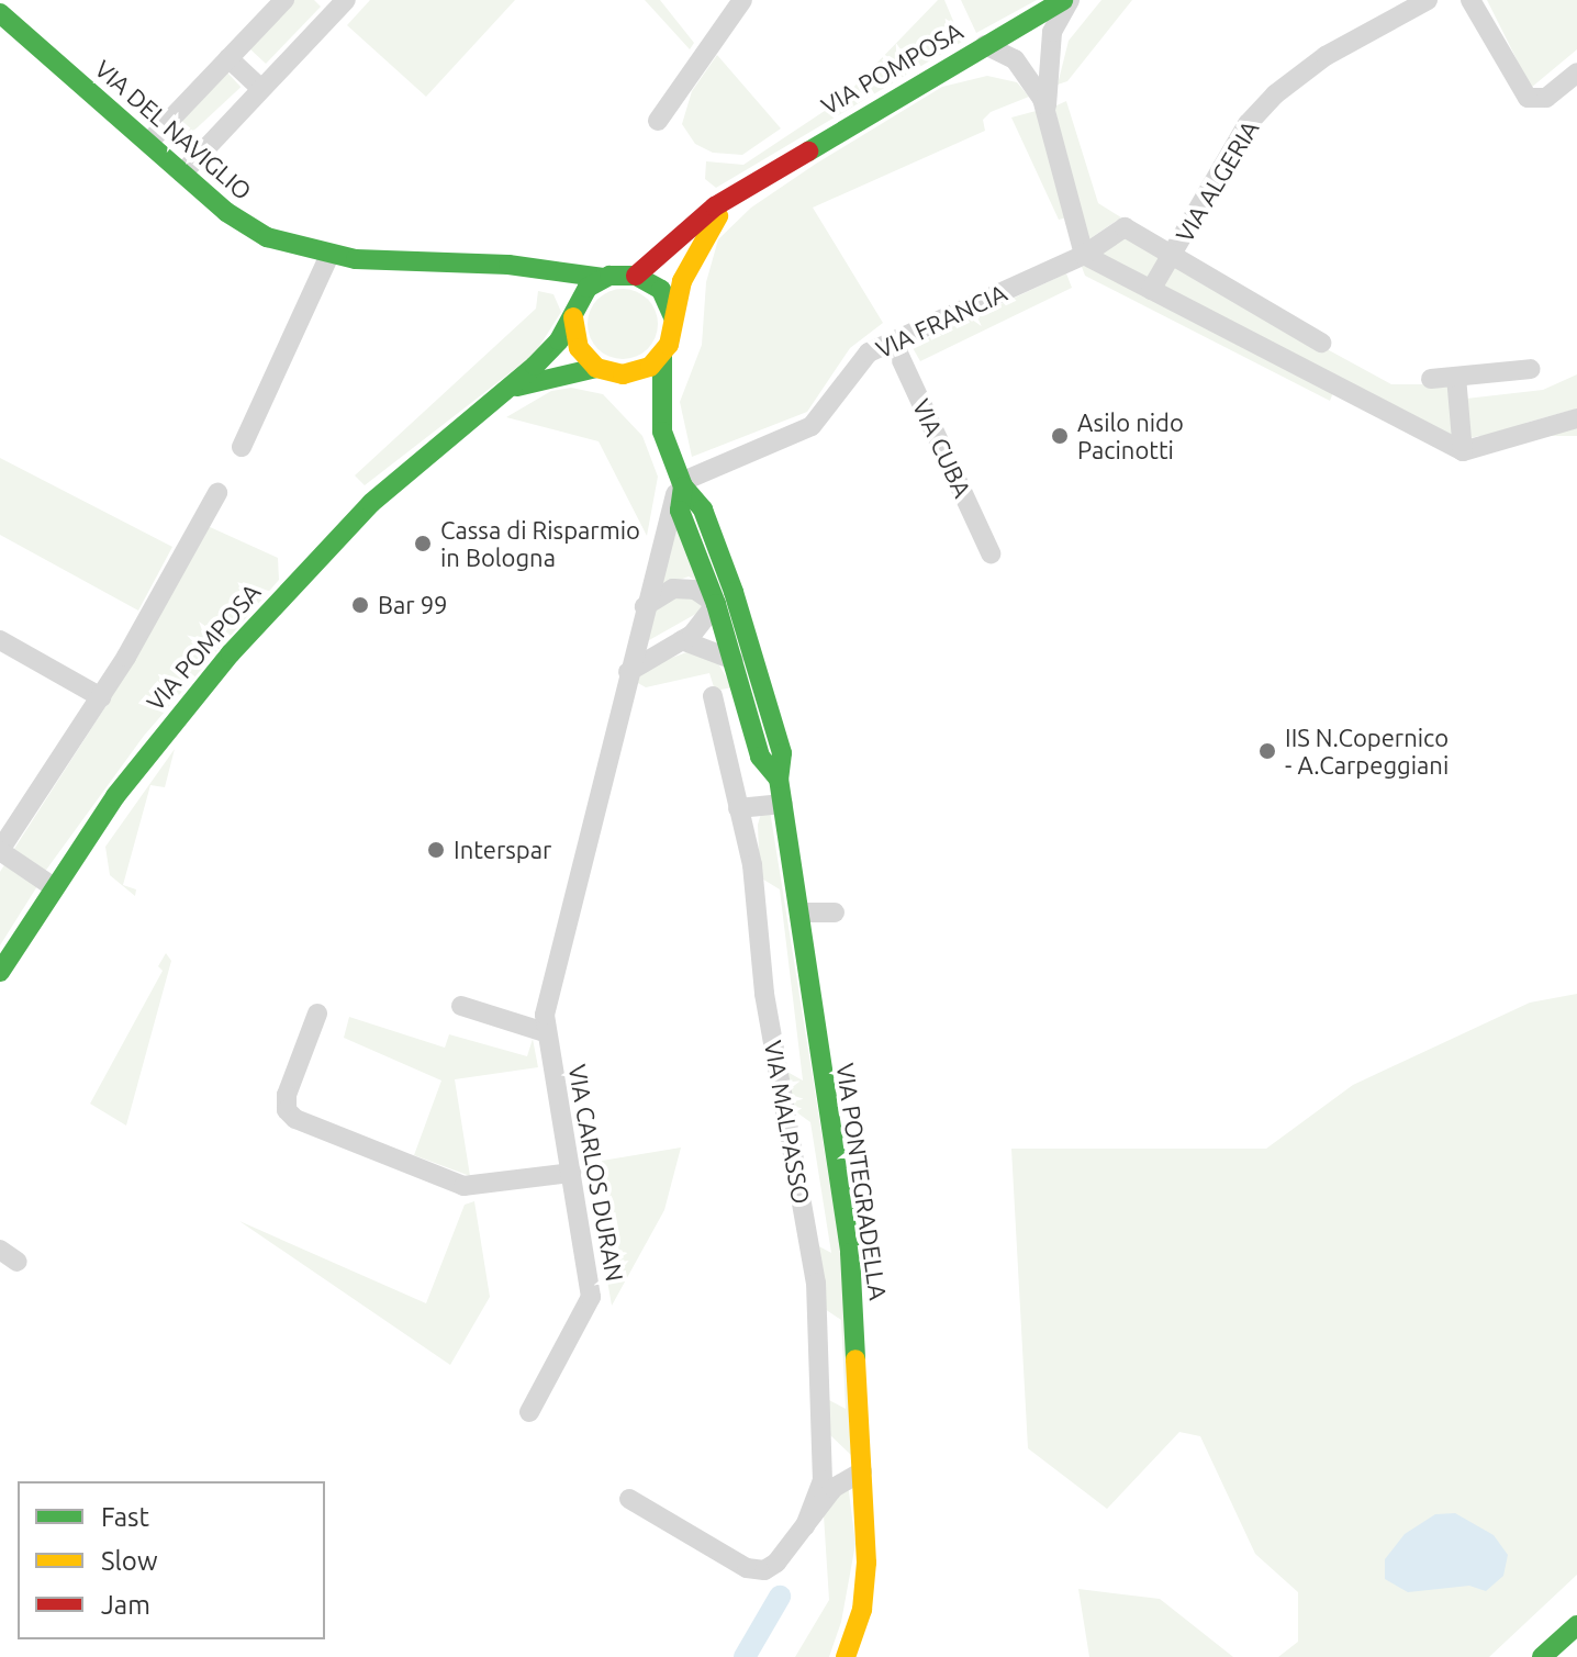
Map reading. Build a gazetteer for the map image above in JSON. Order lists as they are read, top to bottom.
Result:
{
  "streets": {
    "street": [
      "VIA POMPOSA",
      "VIA DEL NAVIGLIO",
      "VIA ALGERIA",
      "VIA FRANCIA",
      "VIA CUBA",
      "VIA MALPASSO",
      "VIA CARLOS DURAN",
      "VIA PONTEGRADELLA"
    ]
  },
  "crossings": [
    ["VIA POMPOSA", "VIA DEL NAVIGLIO"],
    ["VIA POMPOSA", "VIA PONTEGRADELLA"],
    ["VIA DEL NAVIGLIO", "VIA PONTEGRADELLA"],
    ["VIA ALGERIA", "VIA FRANCIA"],
    ["VIA FRANCIA", "VIA CUBA"],
    ["VIA FRANCIA", "VIA CARLOS DURAN"],
    ["VIA FRANCIA", "VIA PONTEGRADELLA"],
    ["VIA MALPASSO", "VIA PONTEGRADELLA"],
    ["VIA CARLOS DURAN", "VIA PONTEGRADELLA"]
  ],
  "places": [
    "Asilo nido Pacinotti",
    "Cassa di Risparmio in Bologna",
    "Bar 99",
    "IIS N.Copernico - A.Carpeggiani",
    "Interspar"
  ],
  "legend": ["Fast", "Slow", "Jam"]
}
